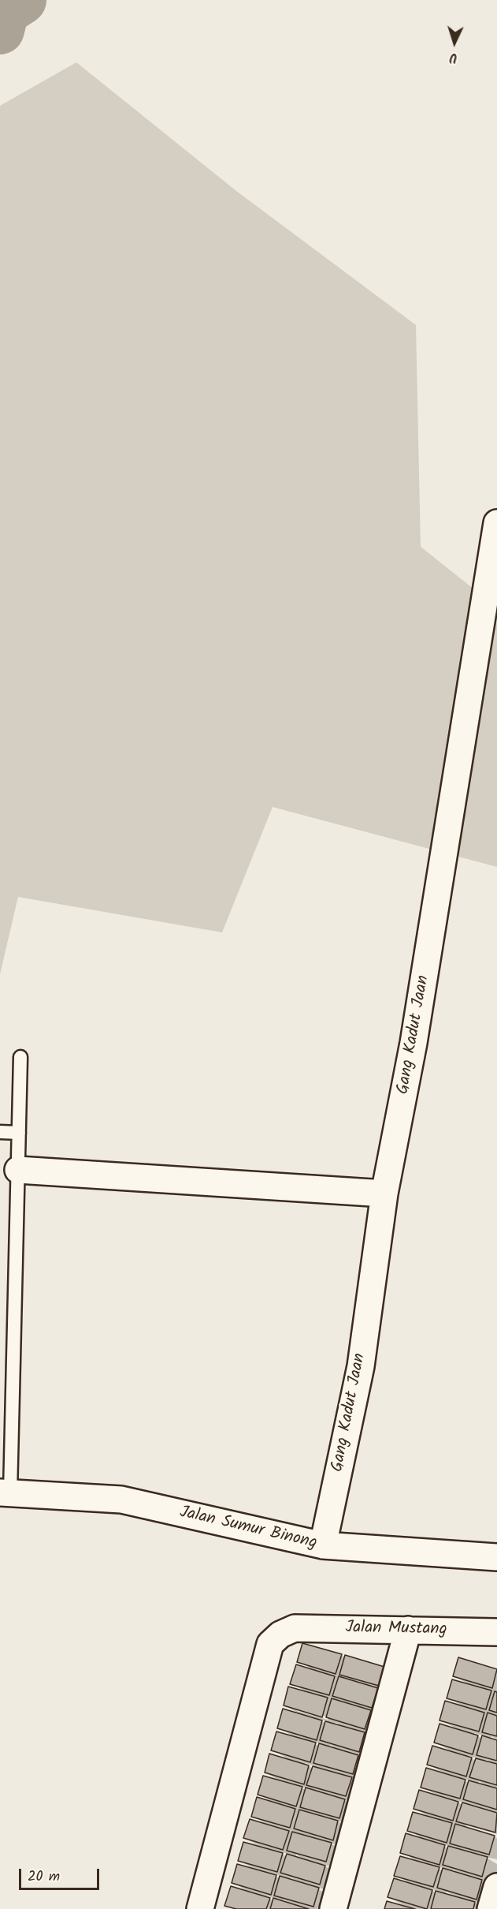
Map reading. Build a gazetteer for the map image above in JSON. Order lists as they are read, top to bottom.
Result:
{
  "streets": {
    "street": ["Gang Kadut Jaan", "Jalan Sumur Binong", "Jalan Mustang"]
  },
  "crossings": [
    ["Gang Kadut Jaan", "Jalan Sumur Binong"]
  ],
  "scale_bar": "20 m",
  "north": "bottom"
}
